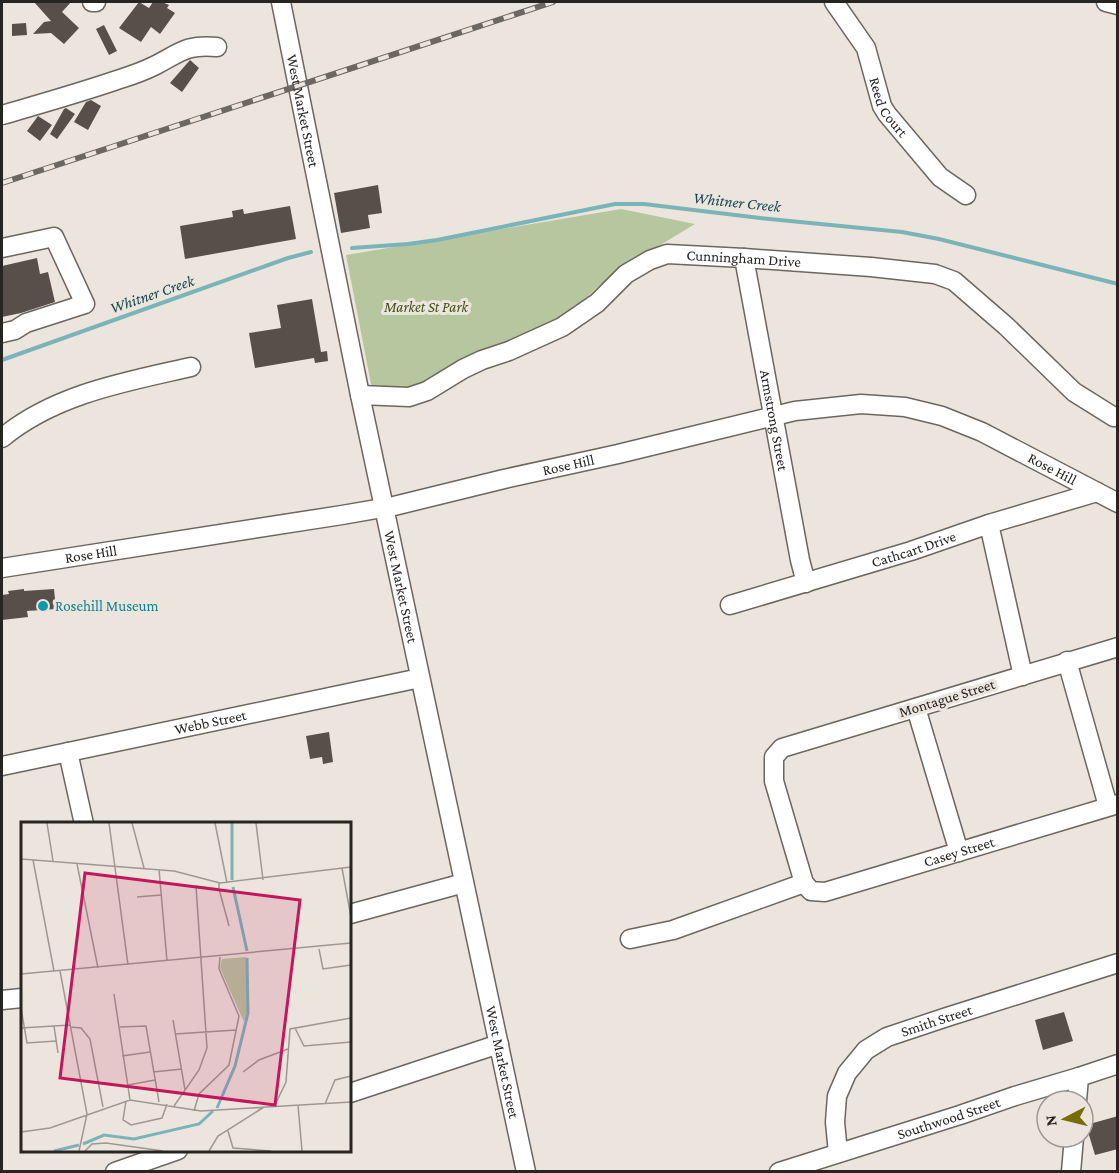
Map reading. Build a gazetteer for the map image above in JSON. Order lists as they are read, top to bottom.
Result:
{
  "streets": {
    "street": [
      "Reed Court",
      "West Market Street",
      "Cunningham Drive",
      "Armstrong Street",
      "Rose Hill",
      "Cathcart Drive",
      "Montague Street",
      "Webb Street",
      "Casey Street",
      "Smith Street",
      "Southwood Street"
    ]
  },
  "crossings": [
    ["West Market Street", "Cunningham Drive"],
    ["West Market Street", "Rose Hill"],
    ["West Market Street", "Webb Street"],
    ["Cunningham Drive", "Armstrong Street"],
    ["Armstrong Street", "Rose Hill"],
    ["Armstrong Street", "Cathcart Drive"],
    ["Rose Hill", "Cathcart Drive"],
    ["Montague Street", "Casey Street"],
    ["Smith Street", "Southwood Street"]
  ],
  "water": ["Whitner Creek"],
  "parks": ["Market St Park"],
  "places": ["Rosehill Museum"],
  "north": "left"
}
